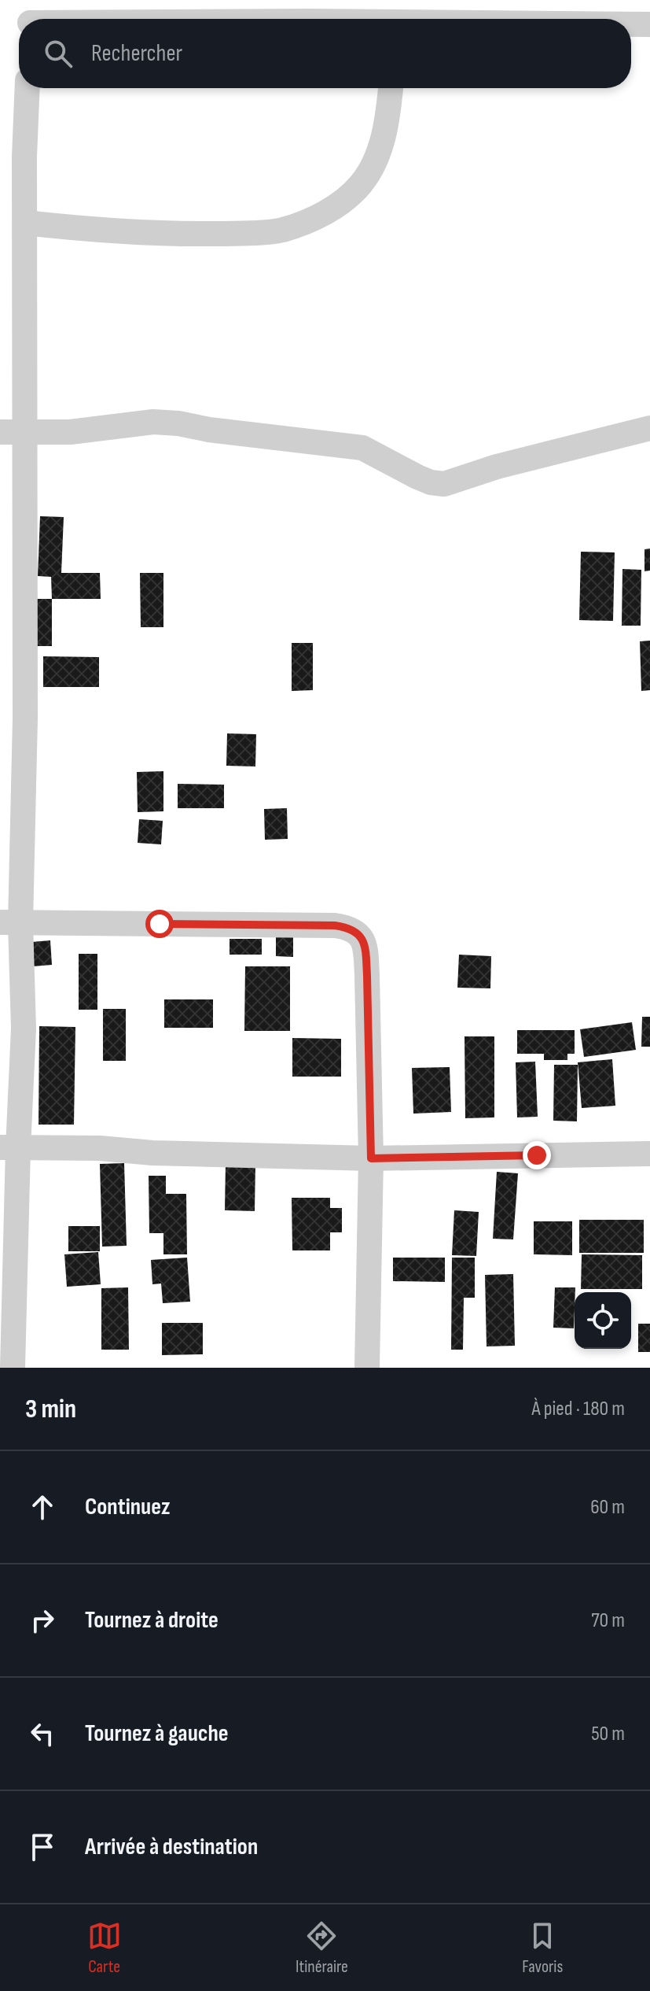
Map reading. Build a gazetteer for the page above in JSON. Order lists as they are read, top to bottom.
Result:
{
  "page": {
    "search": "Rechercher",
    "heading": ["3 min", "À pied · 180 m"],
    "list": [
      ["Continuez", "60 m"],
      ["Tournez à droite", "70 m"],
      ["Tournez à gauche", "50 m"],
      "Arrivée à destination"
    ],
    "nav": ["Carte", "Itinéraire", "Favoris"]
  }
}
